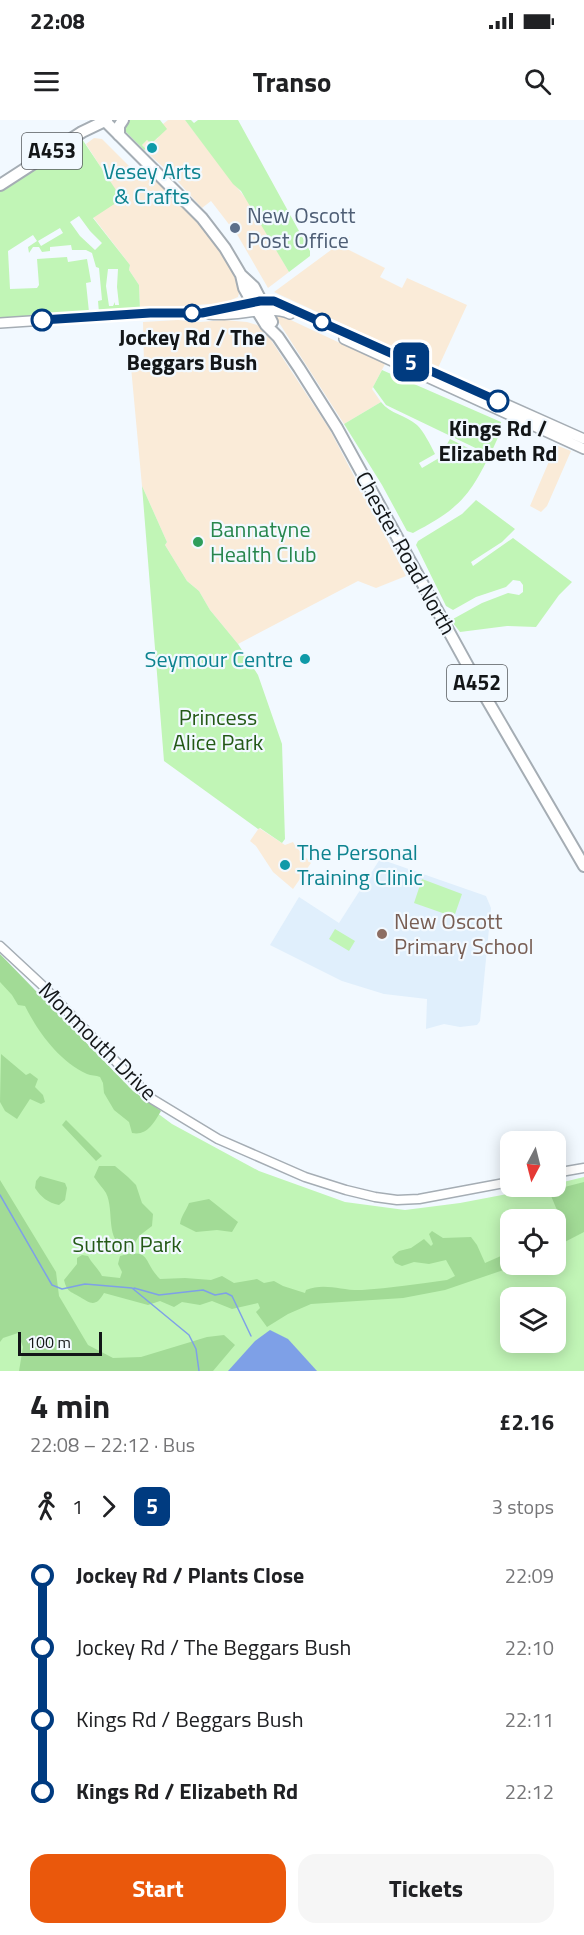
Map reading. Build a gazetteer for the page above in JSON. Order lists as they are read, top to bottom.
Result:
{
  "streets": {
    "main road": ["A453", "Chester Road North", "A452"],
    "street": ["Monmouth Drive"]
  },
  "crossings": [
    ["A453", "A452"],
    ["Chester Road North", "A452"]
  ],
  "parks": ["Princess Alice Park", "Sutton Park"],
  "places": [
    "Vesey Arts & Crafts",
    "New Oscott Post Office",
    "Jockey Rd / The Beggars Bush",
    "Kings Rd / Elizabeth Rd",
    "Bannatyne Health Club",
    "Seymour Centre",
    "The Personal Training Clinic",
    "New Oscott Primary School"
  ],
  "lines": ["bus line 5"],
  "scale_bar": "100 m",
  "north": "bottom",
  "page": {
    "status": "22:08",
    "header": "Transo",
    "on_map": "5",
    "scale": "100 m",
    "heading": ["4 min", "22:08 – 22:12 · Bus", "£2.16"],
    "legs": ["1", "5", "3 stops"],
    "list": [
      {
        "name": "Jockey Rd / Plants Close",
        "value": "22:09"
      },
      {
        "name": "Jockey Rd / The Beggars Bush",
        "value": "22:10"
      },
      {
        "name": "Kings Rd / Beggars Bush",
        "value": "22:11"
      },
      {
        "name": "Kings Rd / Elizabeth Rd",
        "value": "22:12"
      }
    ],
    "buttons": ["Start", "Tickets"]
  }
}
